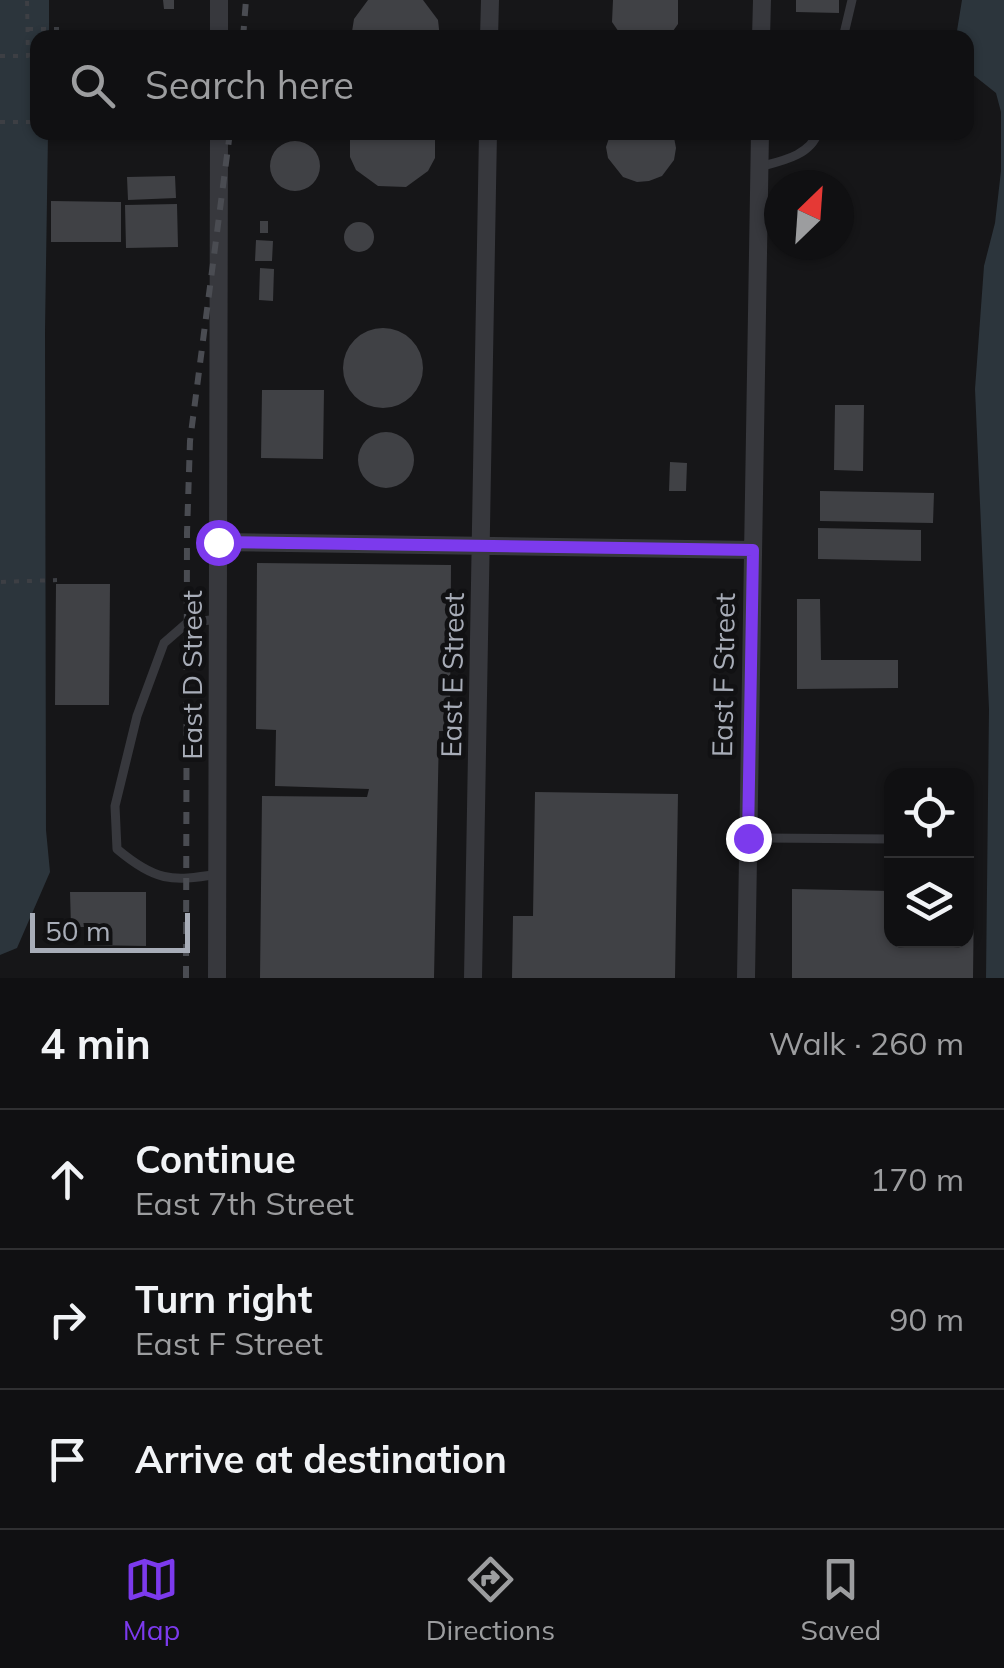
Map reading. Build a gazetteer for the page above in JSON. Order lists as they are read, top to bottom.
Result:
{
  "streets": {
    "street": ["East D Street", "East E Street", "East F Street"]
  },
  "scale_bar": "50 m",
  "north": "top right",
  "page": {
    "search": "Search here",
    "scale": "50 m",
    "heading": ["4 min", "Walk · 260 m"],
    "list": [
      ["Continue", "East 7th Street", "170 m"],
      ["Turn right", "East F Street", "90 m"],
      "Arrive at destination"
    ],
    "nav": ["Map", "Directions", "Saved"]
  }
}
